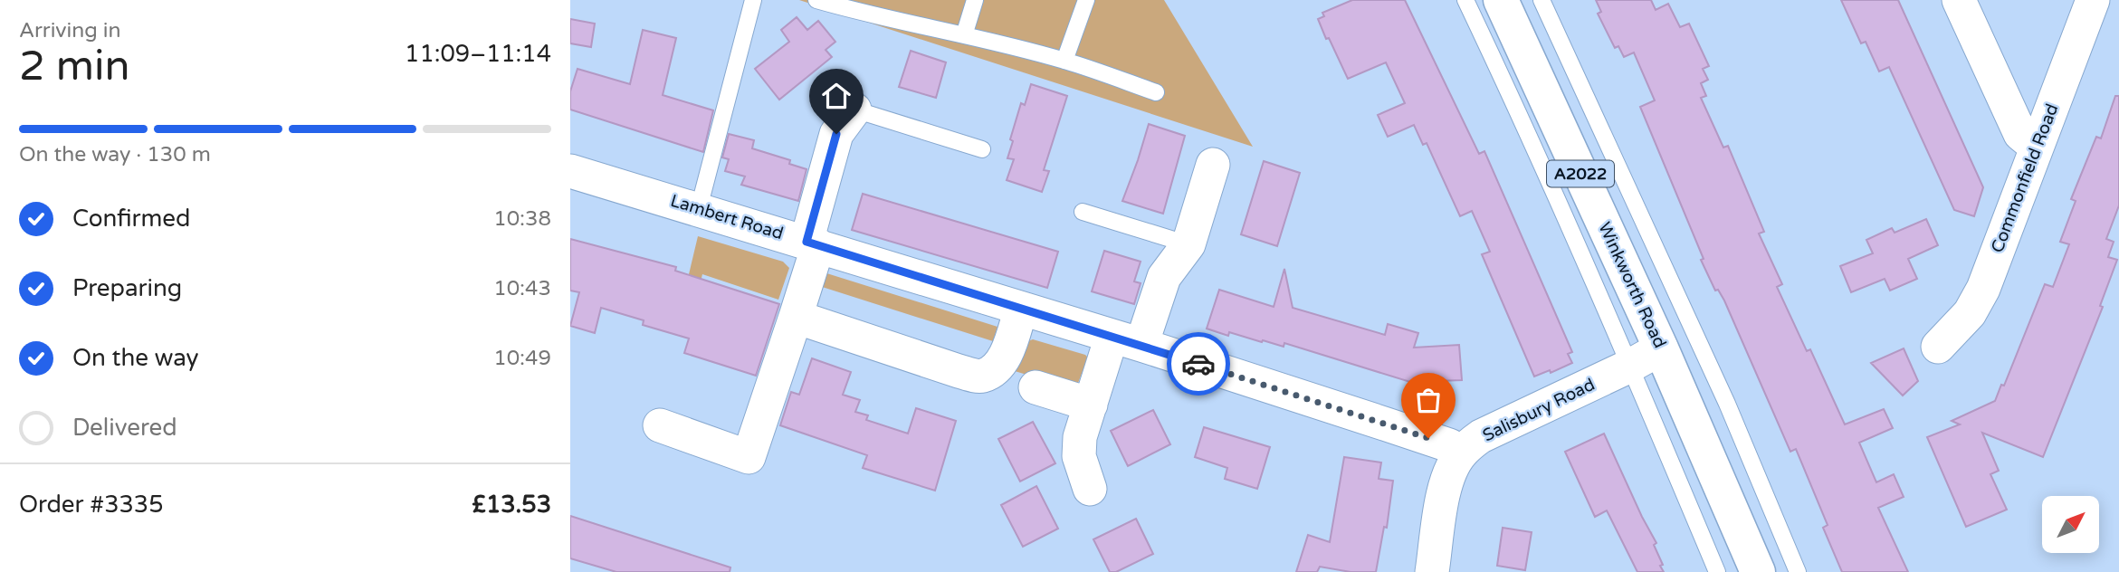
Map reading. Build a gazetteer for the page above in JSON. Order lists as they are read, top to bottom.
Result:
{
  "streets": {
    "main road": ["A2022", "Winkworth Road"],
    "street": ["Commonfield Road", "Lambert Road", "Salisbury Road"]
  },
  "crossings": [
    ["Lambert Road", "Salisbury Road"],
    ["Winkworth Road", "Salisbury Road"]
  ],
  "north": "top right",
  "page": {
    "heading": ["2 min", "Arriving in", "11:09–11:14"],
    "panel": ["Order #3335", "£13.53"],
    "bar": "On the way · 130 m",
    "list": [
      ["Confirmed", "10:38"],
      ["Preparing", "10:43"],
      ["On the way", "10:49"],
      "Delivered"
    ]
  }
}
